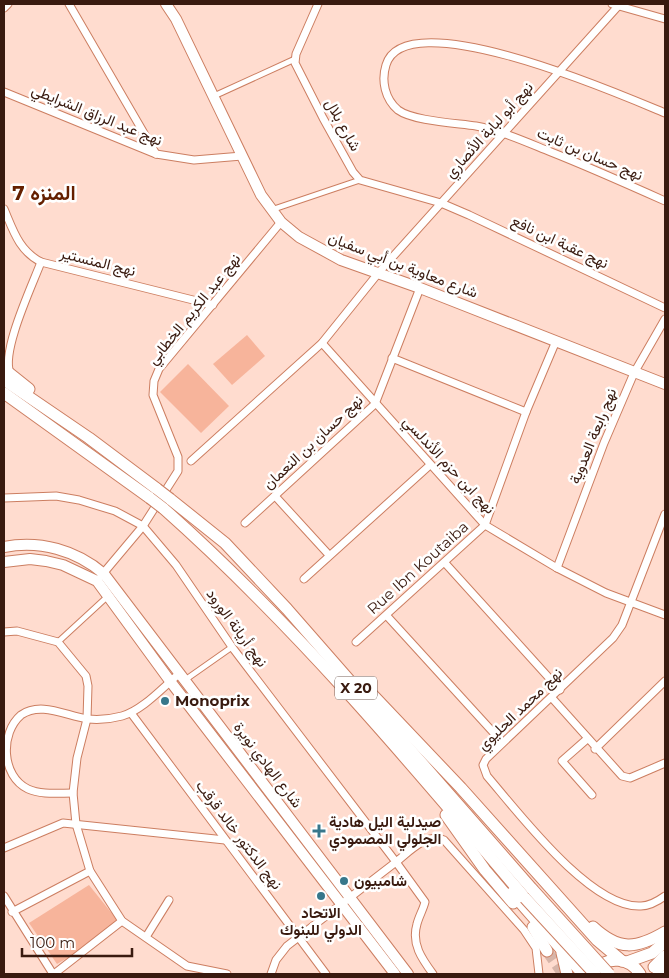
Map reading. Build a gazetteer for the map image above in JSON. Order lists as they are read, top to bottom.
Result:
{
  "streets": {
    "highway": ["X 20"],
    "main road": ["شارع معاوية بن أبي سفيان", "شارع الهادي نويرة"],
    "street": [
      "نهج عبد الرزاق الشرايطي",
      "شارع بلال",
      "نهج أبو لبابة الأنصاري",
      "نهج حسان بن ثابت",
      "نهج عقبة ابن نافع",
      "نهج المنستير",
      "نهج عبد الكريم الخطابي",
      "نهج رابعة العدوية",
      "نهج حسان بن النعمان",
      "نهج ابن حزم الأندلسي",
      "Rue Ibn Koutaiba",
      "نهج أريانة الورود",
      "نهج محمد الحليوي",
      "نهج الدكتور خالد قرقب"
    ]
  },
  "crossings": [
    ["نهج عبد الرزاق الشرايطي", "شارع معاوية بن أبي سفيان"],
    ["نهج أبو لبابة الأنصاري", "نهج حسان بن ثابت"],
    ["نهج أبو لبابة الأنصاري", "نهج عقبة ابن نافع"],
    ["نهج أبو لبابة الأنصاري", "شارع معاوية بن أبي سفيان"],
    ["نهج أبو لبابة الأنصاري", "نهج ابن حزم الأندلسي"],
    ["نهج المنستير", "نهج عبد الكريم الخطابي"],
    ["شارع معاوية بن أبي سفيان", "نهج عبد الكريم الخطابي"],
    ["شارع معاوية بن أبي سفيان", "نهج رابعة العدوية"],
    ["شارع معاوية بن أبي سفيان", "نهج حسان بن النعمان"],
    ["شارع معاوية بن أبي سفيان", "Rue Ibn Koutaiba"],
    ["نهج عبد الكريم الخطابي", "نهج أريانة الورود"],
    ["نهج عبد الكريم الخطابي", "شارع الهادي نويرة"],
    ["نهج رابعة العدوية", "نهج ابن حزم الأندلسي"],
    ["نهج حسان بن النعمان", "نهج ابن حزم الأندلسي"],
    ["نهج ابن حزم الأندلسي", "Rue Ibn Koutaiba"],
    ["نهج ابن حزم الأندلسي", "نهج محمد الحليوي"]
  ],
  "districts": ["المنزه 7"],
  "places": {
    "other": ["Monoprix", "شامبيون", "الاتحاد الدولي للبنوك"],
    "health": ["صيدلية اليل هادية الجلولي المصمودي"]
  },
  "scale_bar": "100 m"
}
